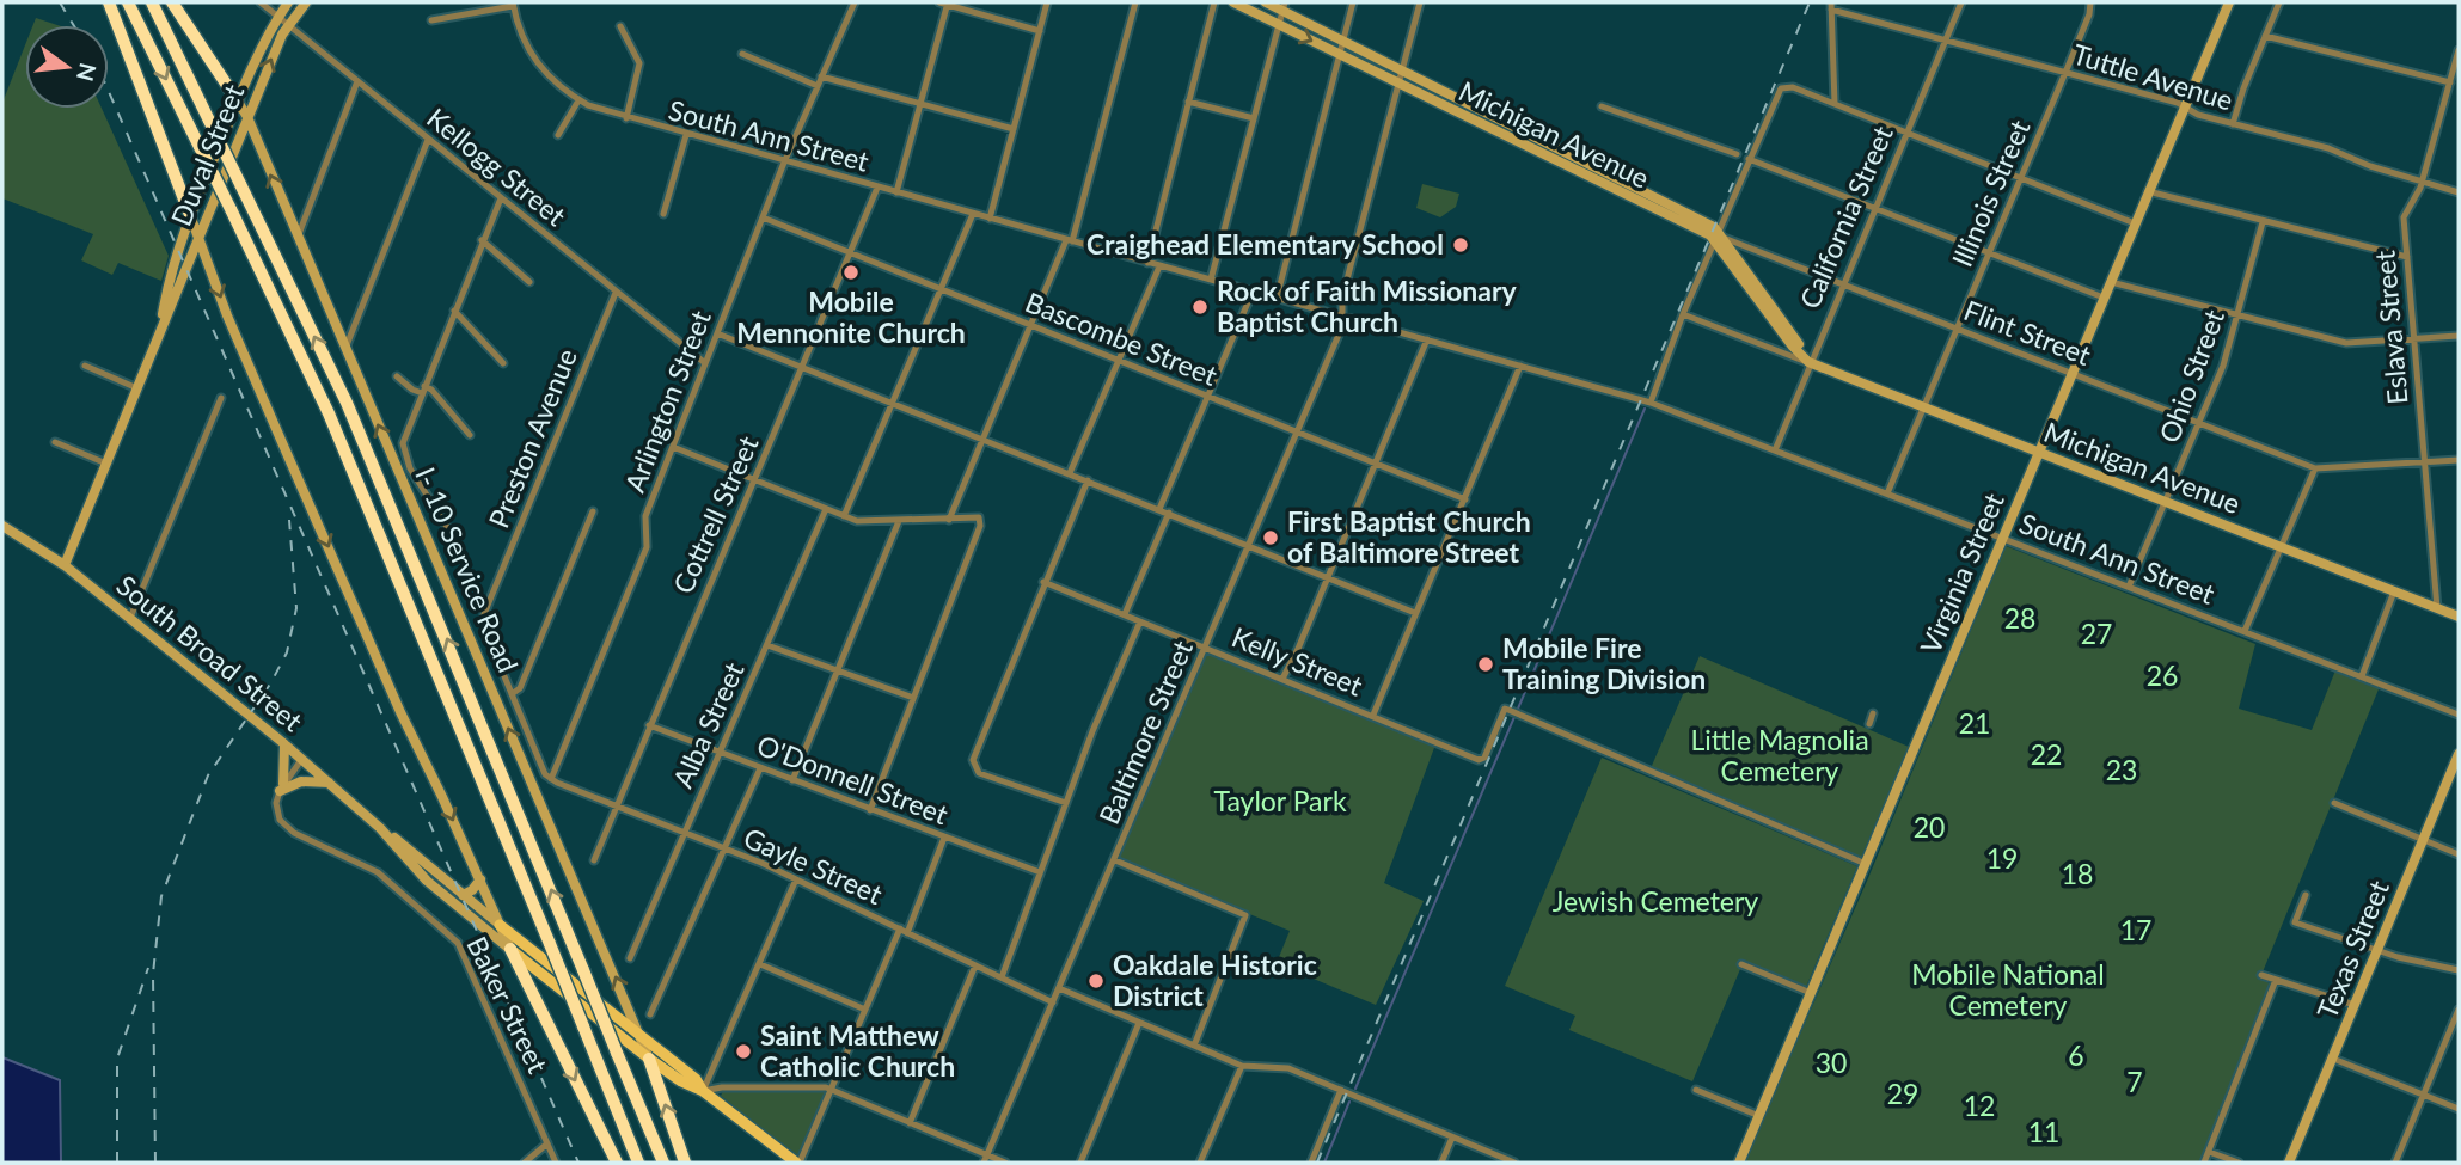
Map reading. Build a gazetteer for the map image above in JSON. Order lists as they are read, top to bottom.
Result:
{
  "streets": {
    "main road": [
      "Michigan Avenue",
      "Duval Street",
      "I- 10 Service Road",
      "Virginia Street",
      "South Broad Street",
      "Texas Street"
    ],
    "street": [
      "Tuttle Avenue",
      "South Ann Street",
      "Kellogg Street",
      "Illinois Street",
      "California Street",
      "Eslava Street",
      "Flint Street",
      "Bascombe Street",
      "Ohio Street",
      "Arlington Street",
      "Preston Avenue",
      "Cottrell Street",
      "Kelly Street",
      "Alba Street",
      "Baltimore Street",
      "O'Donnell Street",
      "Gayle Street",
      "Baker Street"
    ]
  },
  "crossings": [
    ["Tuttle Avenue", "Illinois Street"],
    ["Tuttle Avenue", "California Street"],
    ["Tuttle Avenue", "Eslava Street"],
    ["Tuttle Avenue", "Virginia Street"],
    ["Michigan Avenue", "Illinois Street"],
    ["Michigan Avenue", "California Street"],
    ["Michigan Avenue", "Eslava Street"],
    ["Michigan Avenue", "Flint Street"],
    ["Michigan Avenue", "Ohio Street"],
    ["Michigan Avenue", "Virginia Street"],
    ["Michigan Avenue", "Baltimore Street"],
    ["South Ann Street", "Illinois Street"],
    ["South Ann Street", "California Street"],
    ["South Ann Street", "Ohio Street"],
    ["South Ann Street", "Arlington Street"],
    ["South Ann Street", "Cottrell Street"],
    ["South Ann Street", "Virginia Street"],
    ["South Ann Street", "Baltimore Street"],
    ["Duval Street", "Kellogg Street"],
    ["Duval Street", "I- 10 Service Road"],
    ["Duval Street", "South Broad Street"],
    ["Kellogg Street", "Arlington Street"],
    ["Kellogg Street", "Preston Avenue"],
    ["Illinois Street", "Flint Street"],
    ["California Street", "Flint Street"],
    ["Flint Street", "Ohio Street"],
    ["Flint Street", "Virginia Street"],
    ["Bascombe Street", "Arlington Street"],
    ["Bascombe Street", "Cottrell Street"],
    ["Bascombe Street", "Baltimore Street"],
    ["Arlington Street", "Preston Avenue"],
    ["Arlington Street", "Gayle Street"],
    ["Preston Avenue", "Gayle Street"],
    ["Cottrell Street", "O'Donnell Street"],
    ["Cottrell Street", "Gayle Street"],
    ["I- 10 Service Road", "South Broad Street"],
    ["Virginia Street", "Kelly Street"],
    ["Kelly Street", "Baltimore Street"],
    ["Alba Street", "O'Donnell Street"],
    ["Alba Street", "Gayle Street"],
    ["Baltimore Street", "Gayle Street"]
  ],
  "one_way": ["I- 10 Service Road"],
  "parks": [
    "28",
    "27",
    "26",
    "21",
    "Little Magnolia Cemetery",
    "22",
    "23",
    "Taylor Park",
    "20",
    "19",
    "18",
    "Jewish Cemetery",
    "17",
    "Mobile National Cemetery",
    "6",
    "30",
    "7",
    "29",
    "12",
    "11"
  ],
  "places": [
    "Craighead Elementary School",
    "Mobile Mennonite Church",
    "Rock of Faith Missionary Baptist Church",
    "First Baptist Church of Baltimore Street",
    "Mobile Fire Training Division",
    "Oakdale Historic District",
    "Saint Matthew Catholic Church"
  ],
  "north": "right"
}
